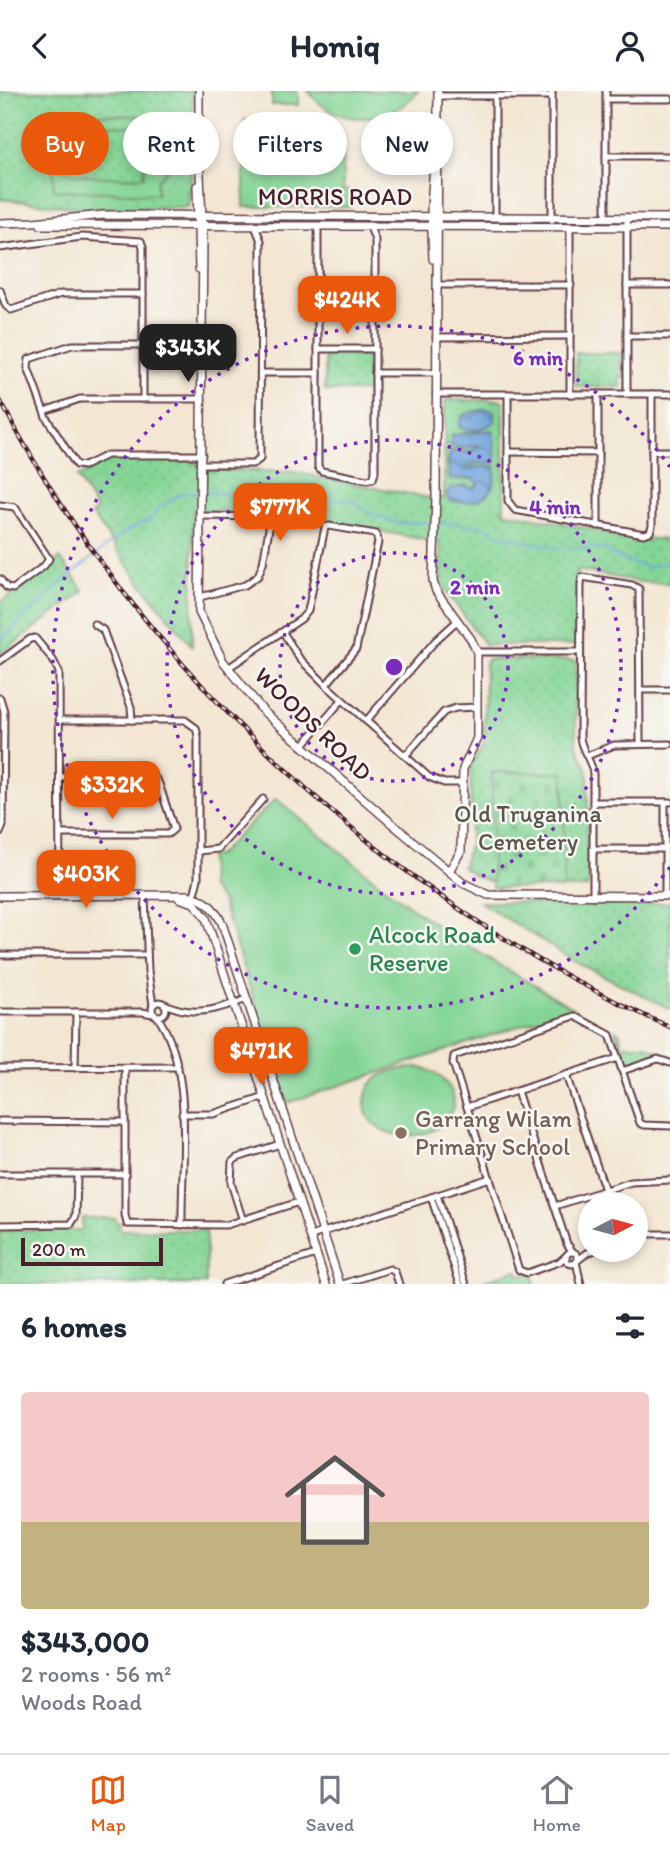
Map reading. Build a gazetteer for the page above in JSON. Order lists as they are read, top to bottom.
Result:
{
  "streets": {
    "street": ["MORRIS ROAD", "WOODS ROAD"]
  },
  "crossings": [
    ["MORRIS ROAD", "WOODS ROAD"]
  ],
  "parks": ["Old Truganina Cemetery"],
  "places": ["Alcock Road Reserve", "Garrang Wilam Primary School"],
  "scale_bar": "200 m",
  "north": "right",
  "page": {
    "header": "Homiq",
    "chip": [
      "Buy",
      "Rent",
      "Filters",
      "New"
    ],
    "price": [
      "$424K",
      "$343K",
      "$777K",
      "$332K",
      "$403K",
      "$471K"
    ],
    "scale": "200 m",
    "heading": "6 homes",
    "list": [
      {
        "name": "$343,000",
        "note": "2 rooms · 56 m² · Woods Road"
      }
    ],
    "tabs": ["Map", "Saved", "Home"]
  },
  "rings": ["6 min", "4 min", "2 min"]
}
